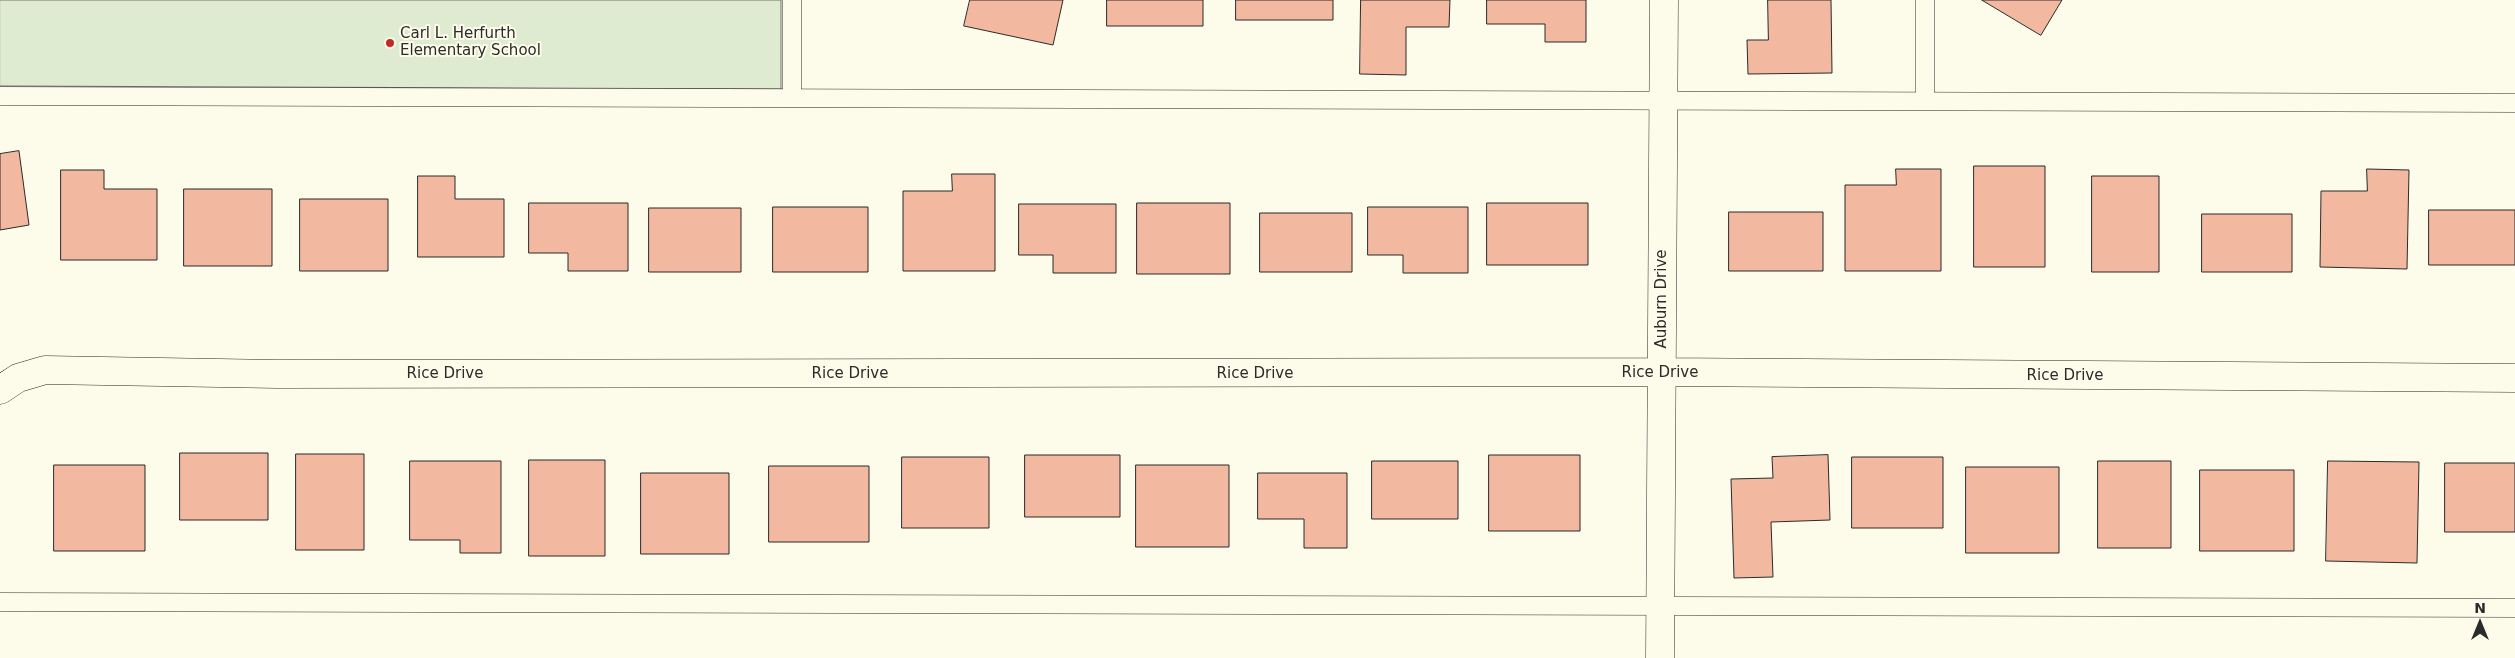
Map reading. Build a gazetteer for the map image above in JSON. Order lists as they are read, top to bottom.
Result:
{
  "streets": {
    "street": ["Auburn Drive", "Rice Drive"]
  },
  "crossings": [
    ["Auburn Drive", "Rice Drive"]
  ],
  "places": ["Carl L. Herfurth Elementary School"],
  "north": "top"
}
